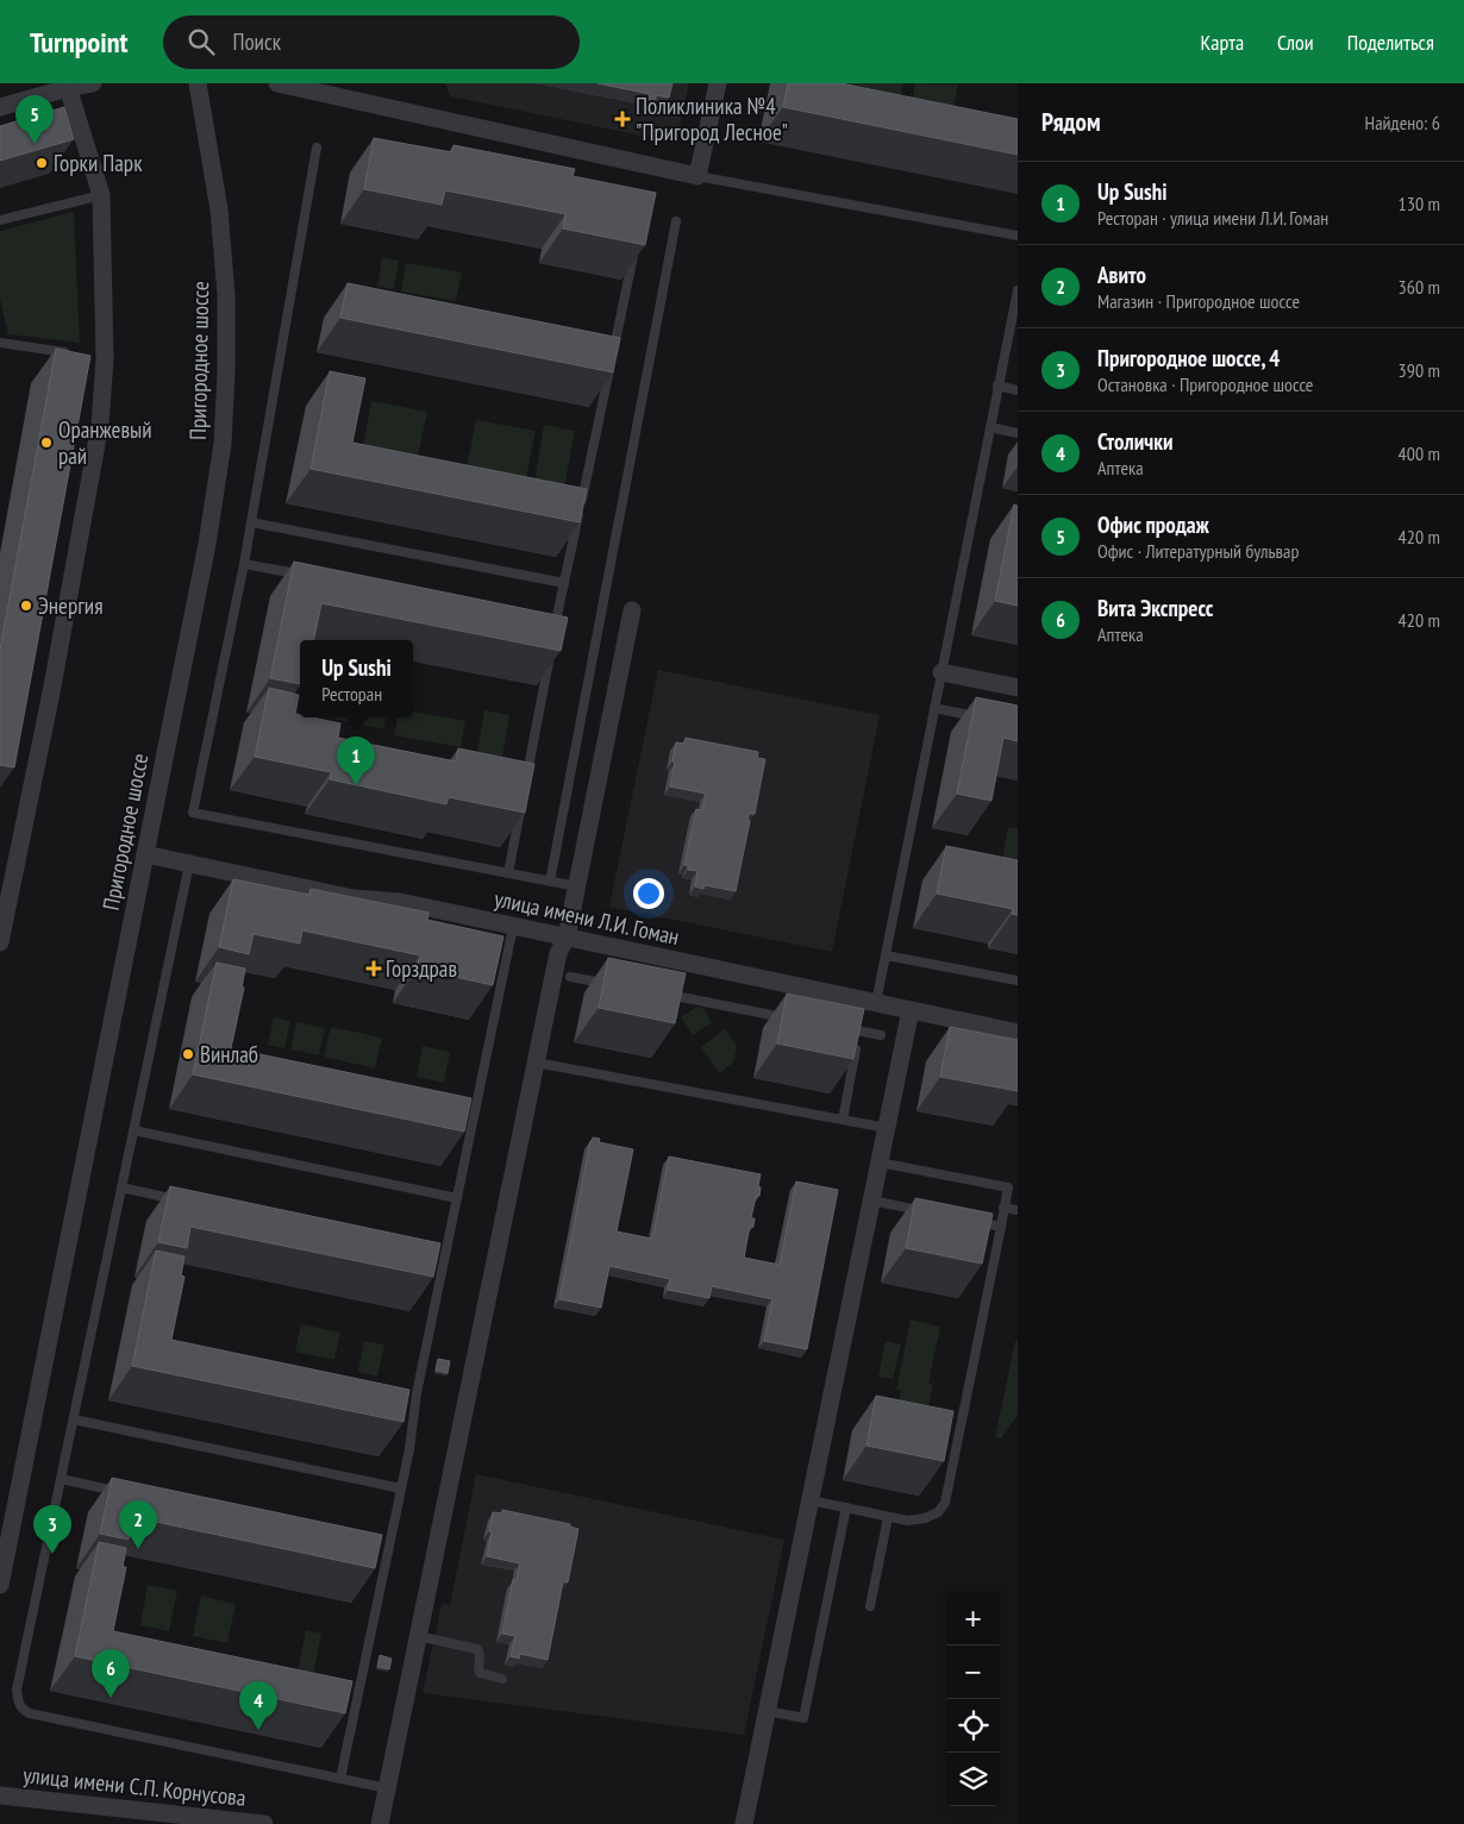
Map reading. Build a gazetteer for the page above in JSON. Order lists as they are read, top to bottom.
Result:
{
  "streets": {
    "street": ["Пригородное шоссе", "улица имени Л.И. Гоман", "улица имени С.П. Корнусова"]
  },
  "crossings": [
    ["Пригородное шоссе", "улица имени Л.И. Гоман"]
  ],
  "places": {
    "health": ["Поликлиника №4 \"Пригород Лесное\"", "Горздрав"],
    "other": [
      "Горки Парк",
      "Оранжевый рай",
      "Энергия",
      "Винлаб"
    ]
  },
  "page": {
    "header": "Turnpoint",
    "search": "Поиск",
    "nav": ["Карта", "Слои", "Поделиться"],
    "heading": ["Рядом", "Найдено: 6"],
    "pins": [
      "5",
      "1",
      "2",
      "3",
      "6",
      "4"
    ],
    "list": [
      {
        "mark": "1",
        "name": "Up Sushi",
        "note": "Ресторан · улица имени Л.И. Гоман",
        "value": "130 m"
      },
      {
        "mark": "2",
        "name": "Авито",
        "note": "Магазин · Пригородное шоссе",
        "value": "360 m"
      },
      {
        "mark": "3",
        "name": "Пригородное шоссе, 4",
        "note": "Остановка · Пригородное шоссе",
        "value": "390 m"
      },
      {
        "mark": "4",
        "name": "Столички",
        "note": "Аптека",
        "value": "400 m"
      },
      {
        "mark": "5",
        "name": "Офис продаж",
        "note": "Офис · Литературный бульвар",
        "value": "420 m"
      },
      {
        "mark": "6",
        "name": "Вита Экспресс",
        "note": "Аптека",
        "value": "420 m"
      }
    ],
    "popup": ["Up Sushi", "Ресторан"],
    "map_buttons": ["+", "−"]
  }
}
